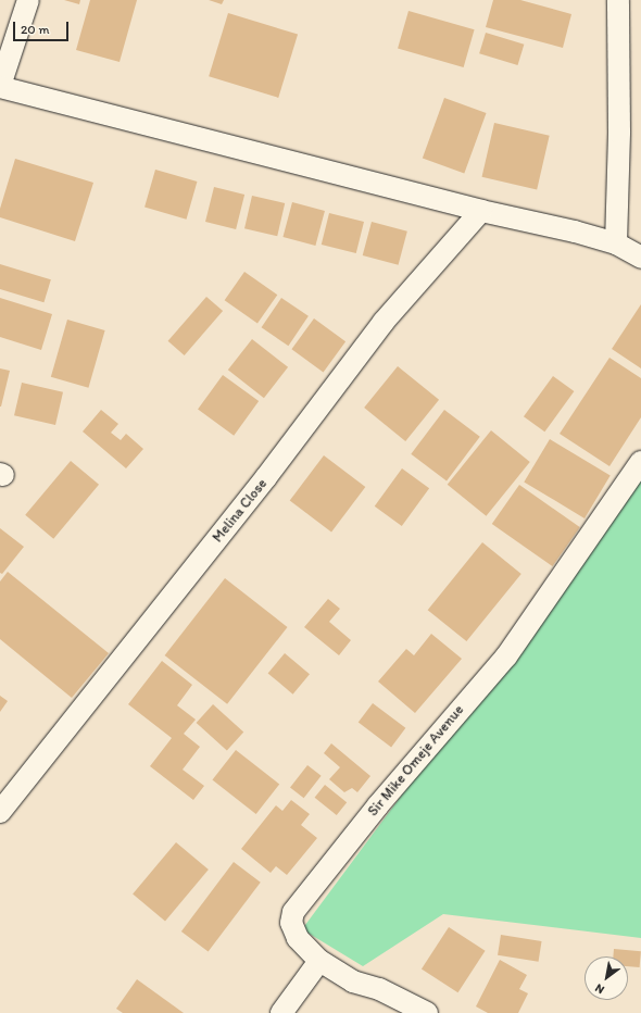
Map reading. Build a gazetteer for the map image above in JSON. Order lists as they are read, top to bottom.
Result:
{
  "streets": {
    "street": ["Melina Close", "Sir Mike Omeje Avenue"]
  },
  "scale_bar": "20 m",
  "north": "bottom left"
}
